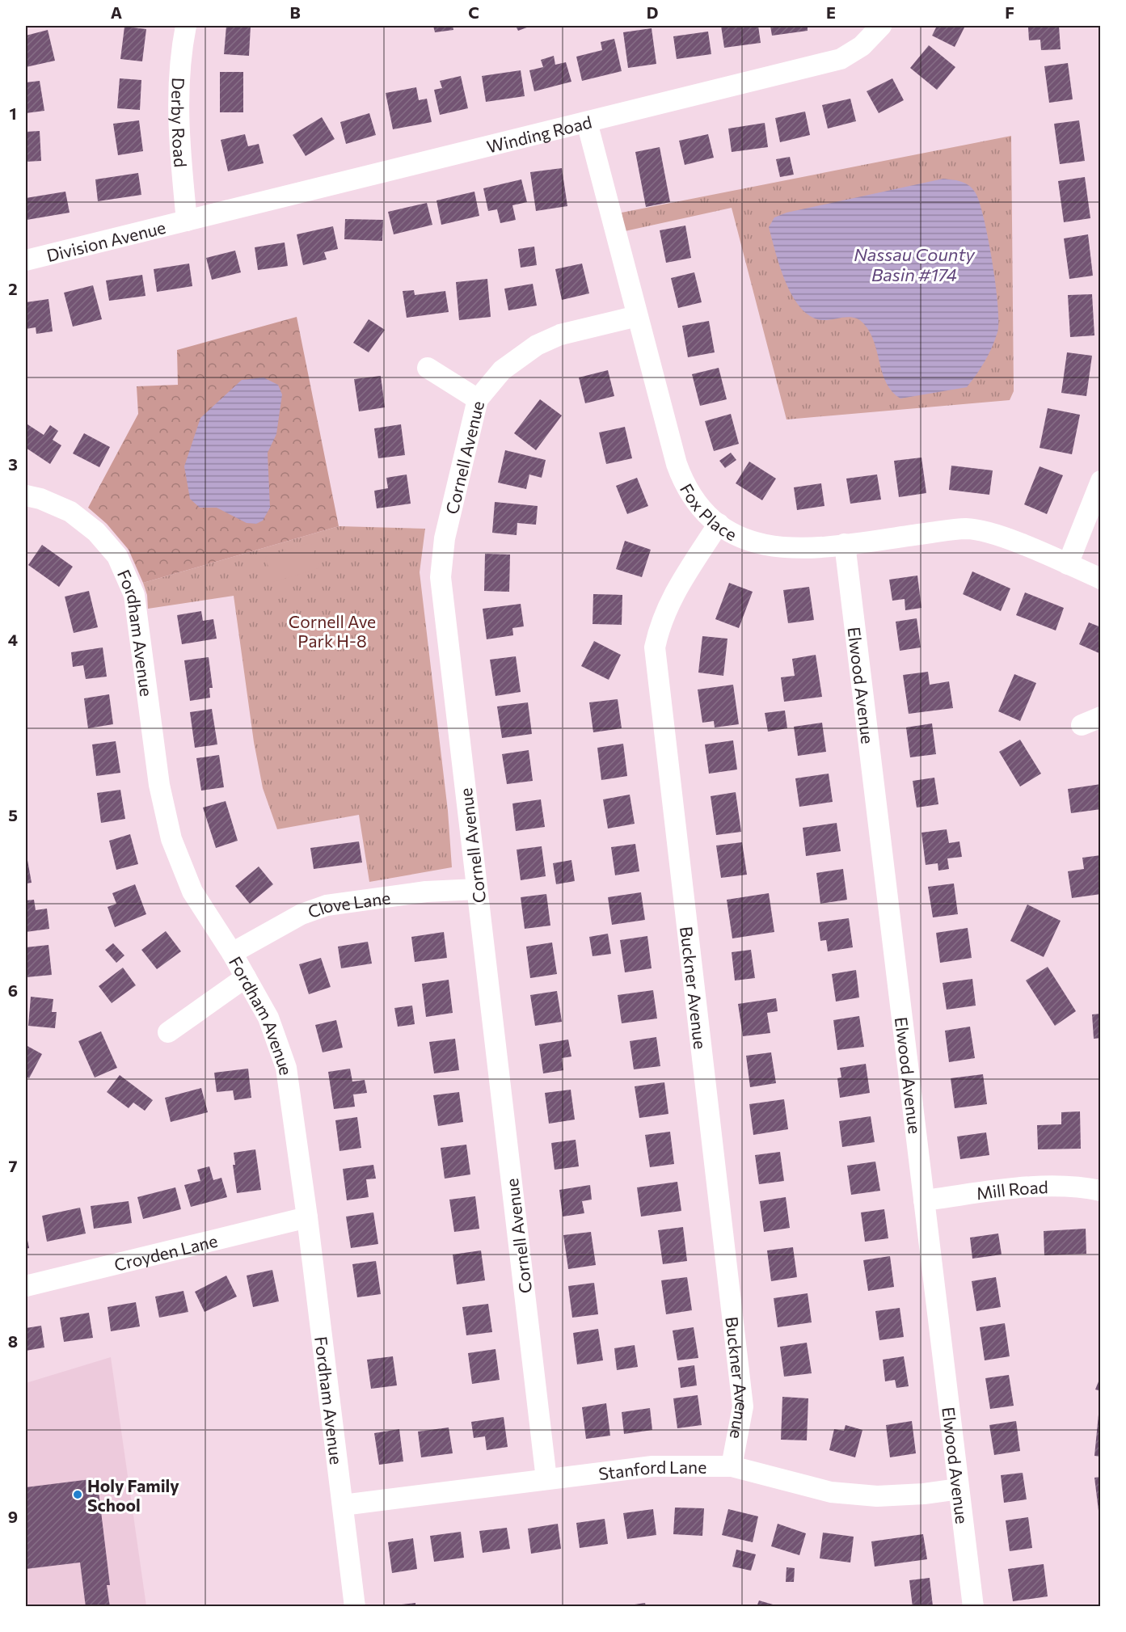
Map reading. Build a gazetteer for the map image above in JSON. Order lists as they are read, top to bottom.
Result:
{
  "streets": {
    "street": [
      "Derby Road",
      "Winding Road",
      "Division Avenue",
      "Cornell Avenue",
      "Fox Place",
      "Fordham Avenue",
      "Elwood Avenue",
      "Clove Lane",
      "Buckner Avenue",
      "Mill Road",
      "Croyden Lane",
      "Stanford Lane"
    ]
  },
  "crossings": [
    ["Derby Road", "Winding Road"],
    ["Derby Road", "Division Avenue"],
    ["Winding Road", "Division Avenue"],
    ["Winding Road", "Fox Place"],
    ["Cornell Avenue", "Fox Place"],
    ["Cornell Avenue", "Clove Lane"],
    ["Cornell Avenue", "Stanford Lane"],
    ["Fox Place", "Elwood Avenue"],
    ["Fox Place", "Buckner Avenue"],
    ["Fordham Avenue", "Clove Lane"],
    ["Fordham Avenue", "Croyden Lane"],
    ["Fordham Avenue", "Stanford Lane"],
    ["Elwood Avenue", "Mill Road"],
    ["Elwood Avenue", "Stanford Lane"],
    ["Buckner Avenue", "Stanford Lane"]
  ],
  "water": ["Nassau County Basin #174"],
  "parks": ["Cornell Ave Park H-8"],
  "places": ["Holy Family School"],
  "grid": {
    "columns": [
      "A",
      "B",
      "C",
      "D",
      "E",
      "F"
    ],
    "rows": [
      "1",
      "2",
      "3",
      "4",
      "5",
      "6",
      "7",
      "8",
      "9"
    ]
  }
}
